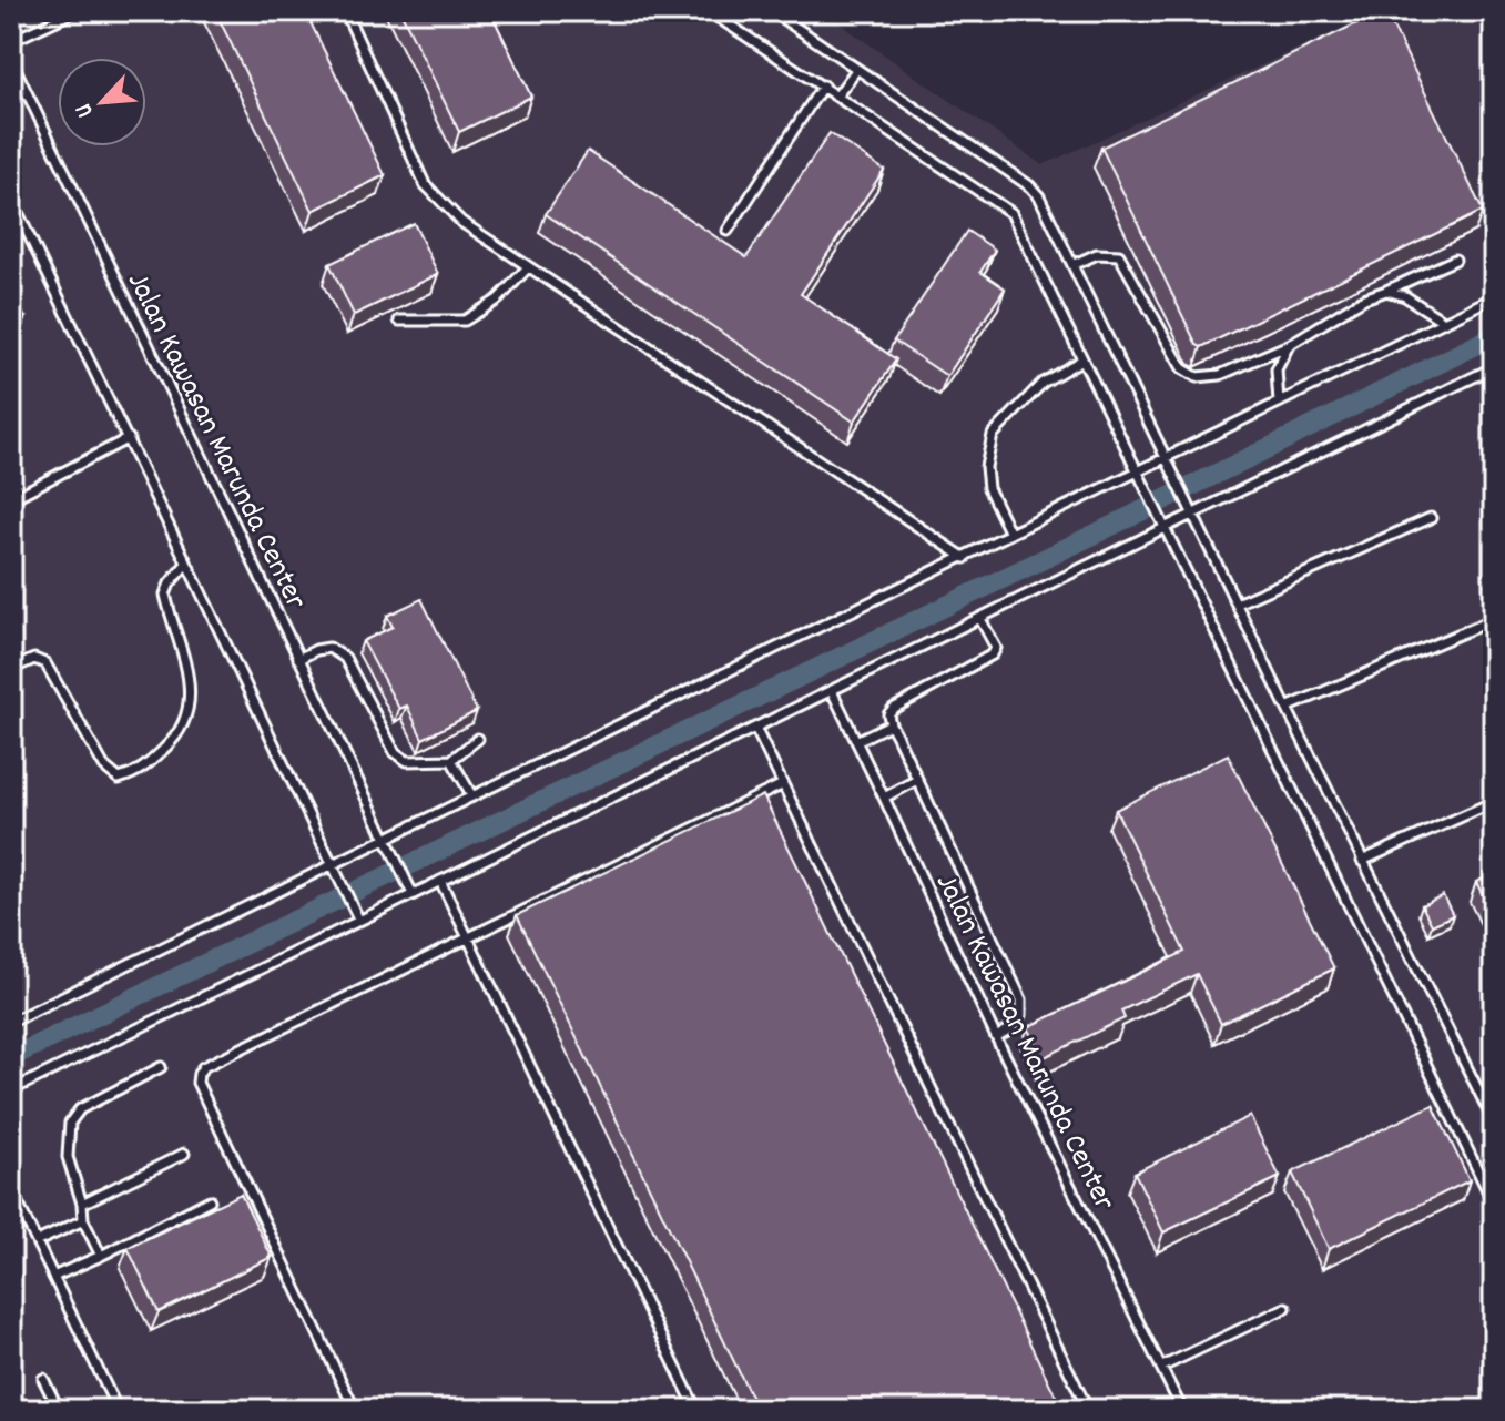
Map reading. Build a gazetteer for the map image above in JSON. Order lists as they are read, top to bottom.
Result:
{
  "streets": {
    "lane": ["Jalan Kawasan Marunda Center"]
  },
  "north": "bottom left"
}
